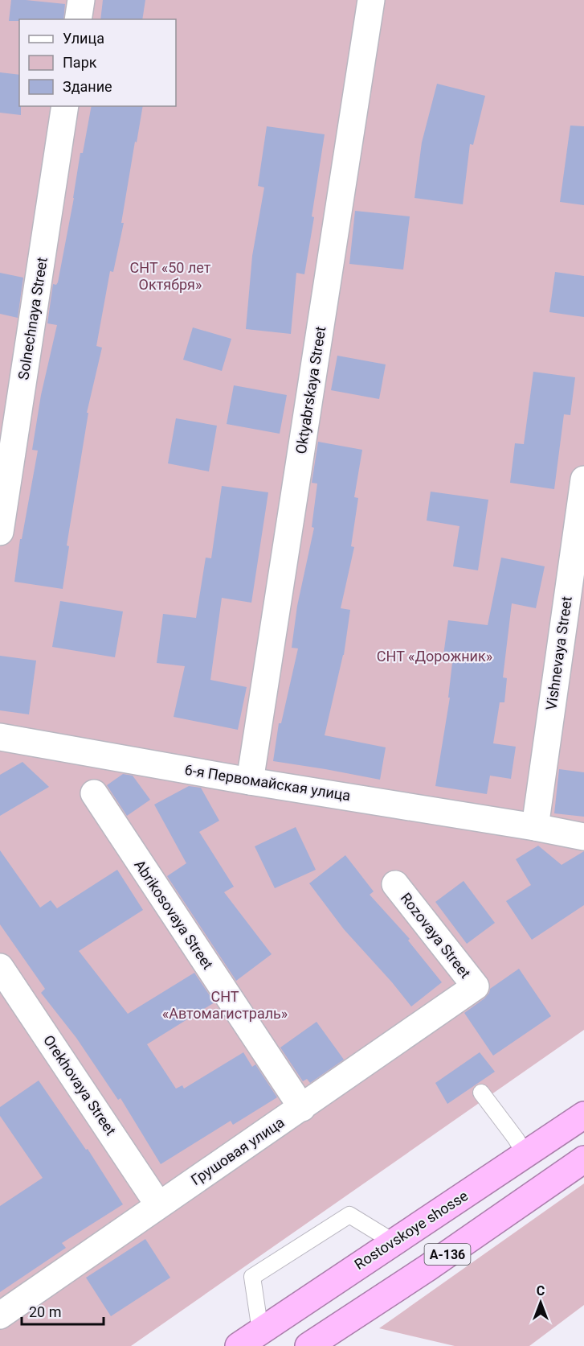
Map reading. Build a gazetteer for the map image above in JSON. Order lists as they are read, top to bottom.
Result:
{
  "streets": {
    "highway": ["Rostovskoye shosse", "А-136"],
    "street": [
      "Solnechnaya Street",
      "Oktyabrskaya Street",
      "Vishnevaya Street",
      "6-я Первомайская улица",
      "Abrikosovaya Street",
      "Rozovaya Street",
      "Orekhovaya Street",
      "Грушовая улица"
    ]
  },
  "crossings": [
    ["Oktyabrskaya Street", "6-я Первомайская улица"],
    ["Vishnevaya Street", "6-я Первомайская улица"],
    ["Abrikosovaya Street", "Грушовая улица"],
    ["Rozovaya Street", "Грушовая улица"],
    ["Orekhovaya Street", "Грушовая улица"]
  ],
  "parks": ["СНТ «50 лет Октября»", "СНТ «Дорожник»", "СНТ «Автомагистраль»"],
  "legend": ["Улица", "Парк", "Здание"],
  "scale_bar": "20 m",
  "north": "top"
}
